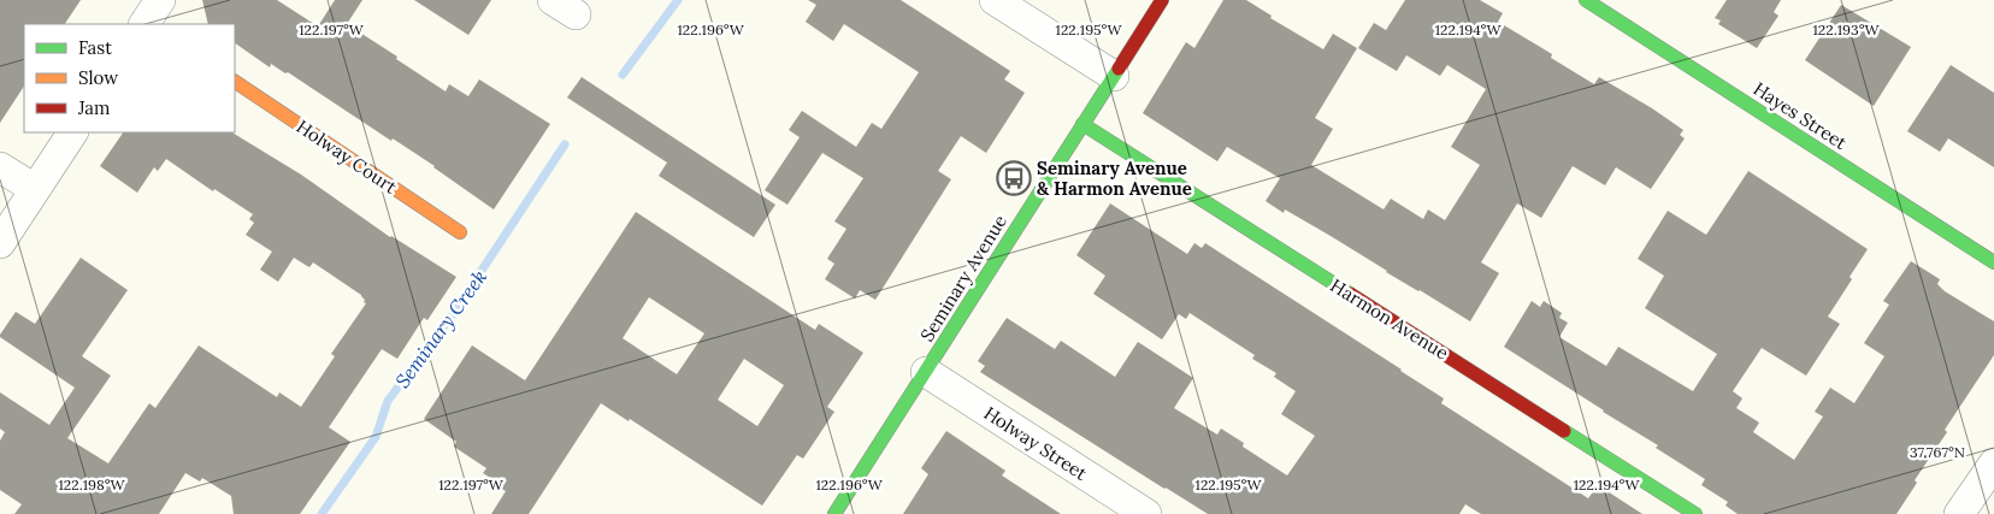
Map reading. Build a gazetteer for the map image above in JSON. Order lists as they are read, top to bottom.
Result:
{
  "streets": {
    "street": [
      "Hayes Street",
      "Holway Court",
      "Seminary Avenue",
      "Harmon Avenue",
      "Holway Street"
    ]
  },
  "crossings": [
    ["Seminary Avenue", "Harmon Avenue"],
    ["Seminary Avenue", "Holway Street"]
  ],
  "water": ["Seminary Creek"],
  "places": {
    "bus stop": ["Seminary Avenue & Harmon Avenue"]
  },
  "legend": ["Fast", "Slow", "Jam"],
  "coordinates": [
    "122.197°W",
    "122.196°W",
    "122.195°W",
    "122.194°W",
    "122.193°W",
    "37.767°N",
    "122.198°W"
  ]
}
